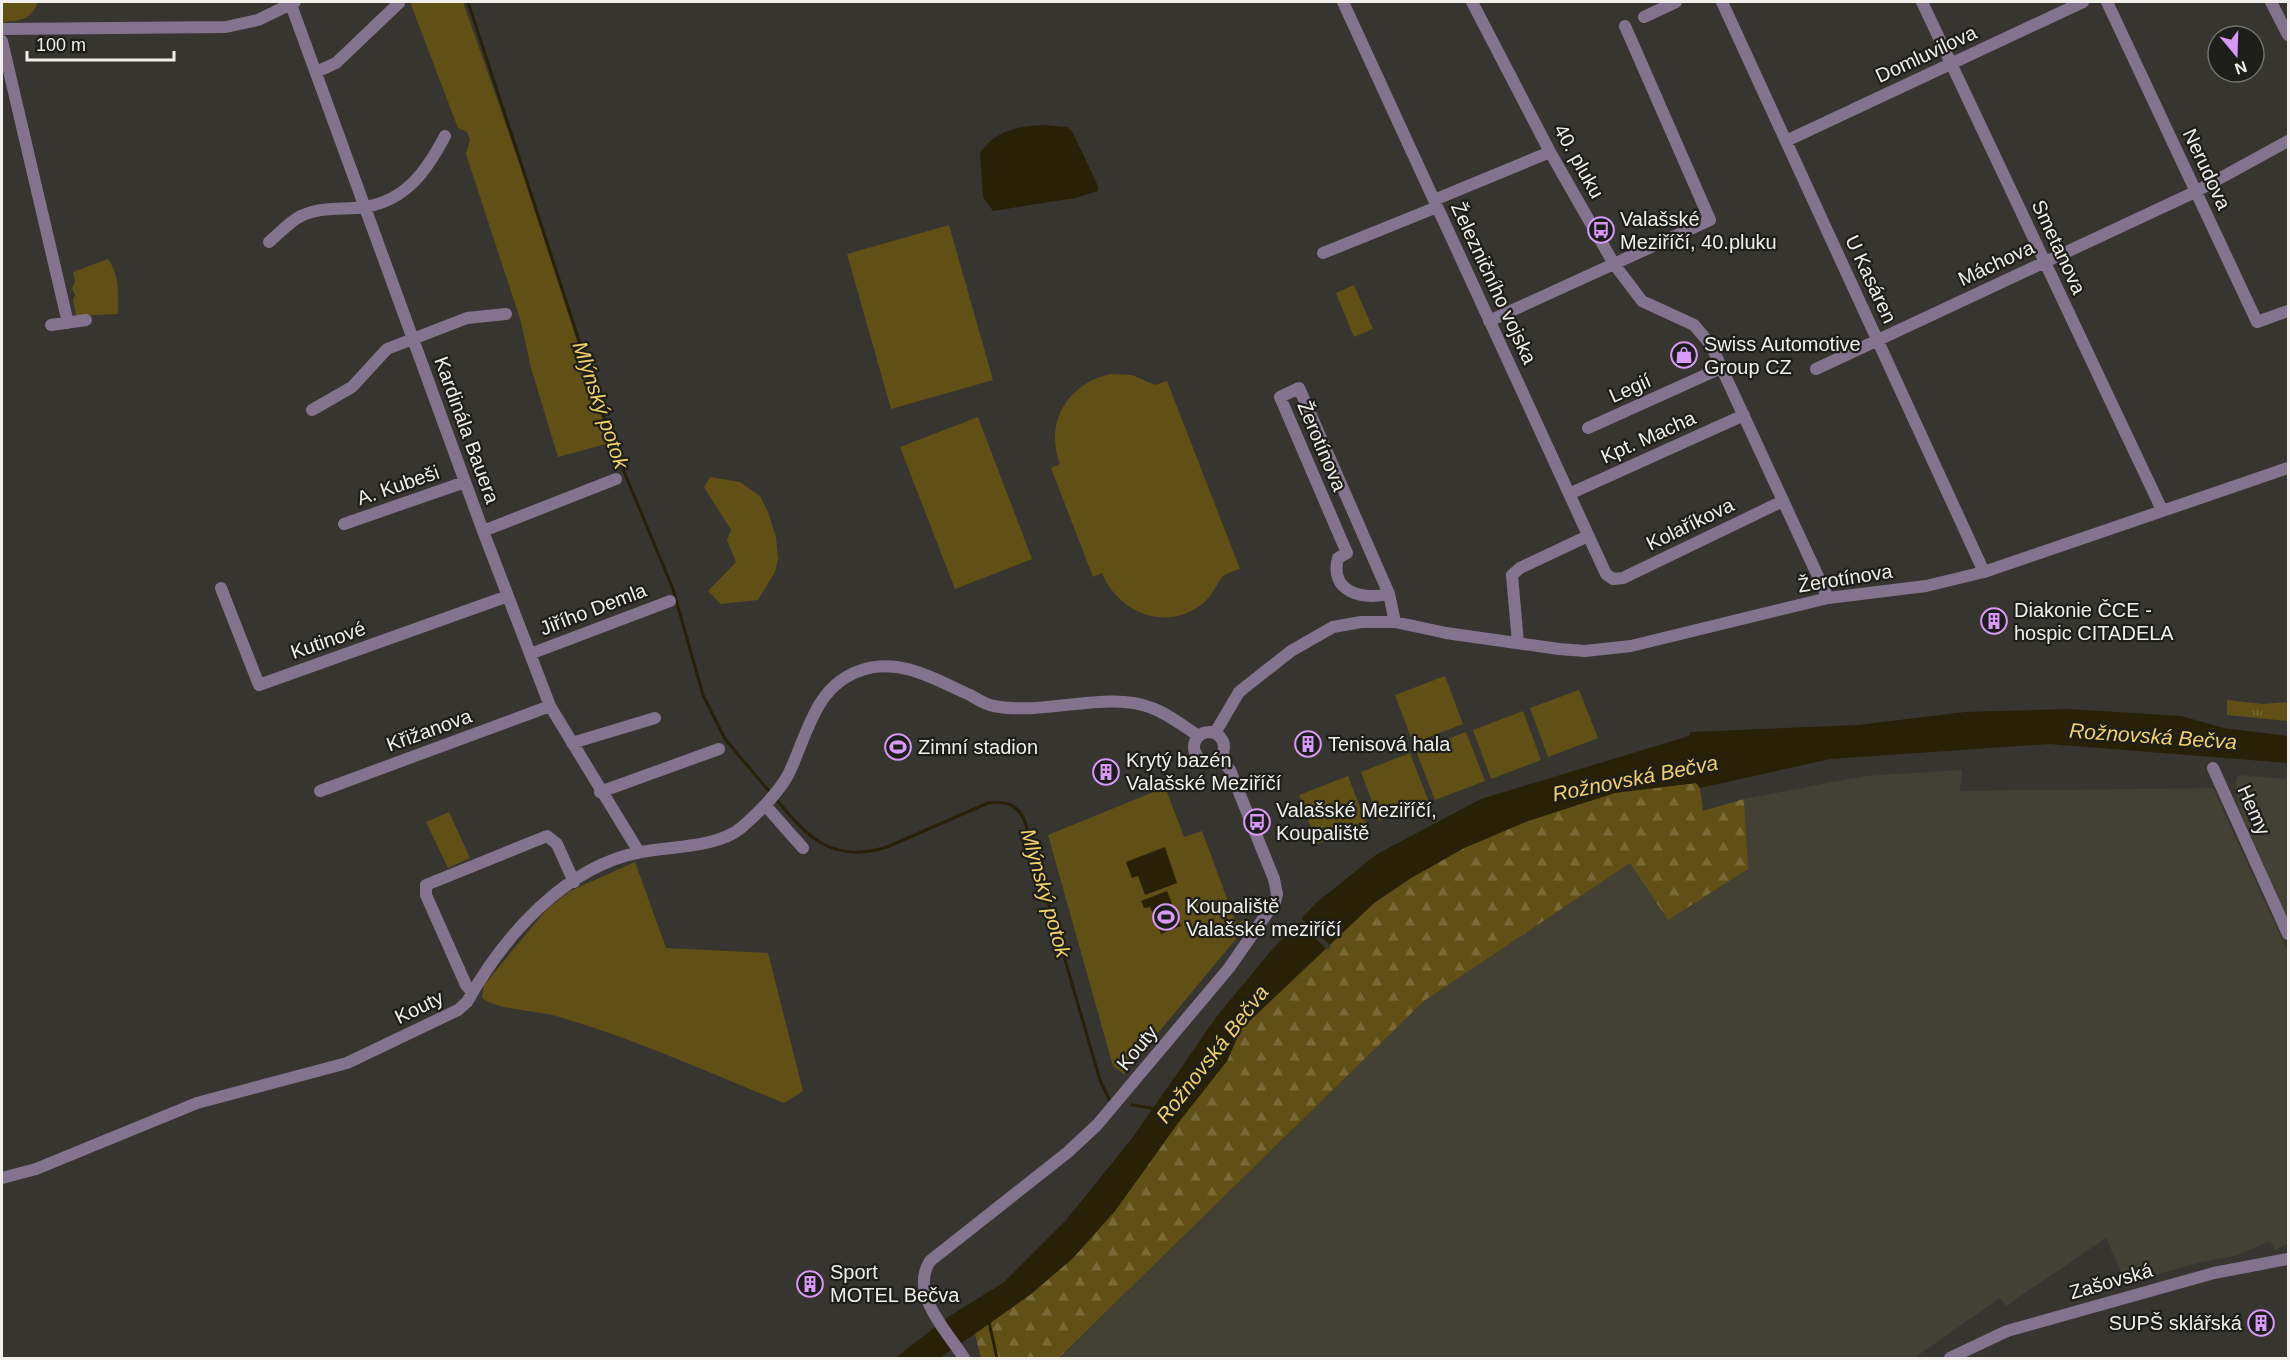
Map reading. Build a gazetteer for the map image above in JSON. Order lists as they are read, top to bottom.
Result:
{
  "streets": {
    "street": [
      "Domluvilova",
      "40. pluku",
      "Nerudova",
      "Smetanova",
      "Máchova",
      "U Kasáren",
      "Železničního vojska",
      "Legií",
      "Kardinála Bauera",
      "Kpt. Macha",
      "Žerotínova",
      "A. Kubeši",
      "Kolaříkova",
      "Jiřího Demla",
      "Kutinové",
      "Křižanova",
      "Hemy",
      "Kouty",
      "Zašovská"
    ]
  },
  "crossings": [
    ["Domluvilova", "Smetanova"],
    ["Domluvilova", "U Kasáren"],
    ["40. pluku", "Legií"],
    ["40. pluku", "Kpt. Macha"],
    ["40. pluku", "Žerotínova"],
    ["40. pluku", "Kolaříkova"],
    ["Nerudova", "Máchova"],
    ["Smetanova", "Máchova"],
    ["Smetanova", "Žerotínova"],
    ["Máchova", "U Kasáren"],
    ["U Kasáren", "Žerotínova"],
    ["Železničního vojska", "Kpt. Macha"],
    ["Železničního vojska", "Kolaříkova"],
    ["Kardinála Bauera", "A. Kubeši"],
    ["Kardinála Bauera", "Jiřího Demla"],
    ["Kardinála Bauera", "Kutinové"],
    ["Kardinála Bauera", "Křižanova"],
    ["Kardinála Bauera", "Kouty"],
    ["Žerotínova", "Kouty"]
  ],
  "water": ["Mlýnský potok", "Rožnovská Bečva"],
  "places": {
    "bus stop": ["Valašské Meziříčí, 40.pluku", "Valašské Meziříčí, Koupaliště"],
    "shop": ["Swiss Automotive Group CZ"],
    "building": [
      "Diakonie ČCE - hospic CITADELA",
      "Tenisová hala",
      "Krytý bazén Valašské Meziříčí",
      "Sport MOTEL Bečva",
      "SUPŠ sklářská"
    ],
    "sports": ["Zimní stadion", "Koupaliště Valašské meziříčí"]
  },
  "scale_bar": "100 m",
  "north": "bottom"
}
